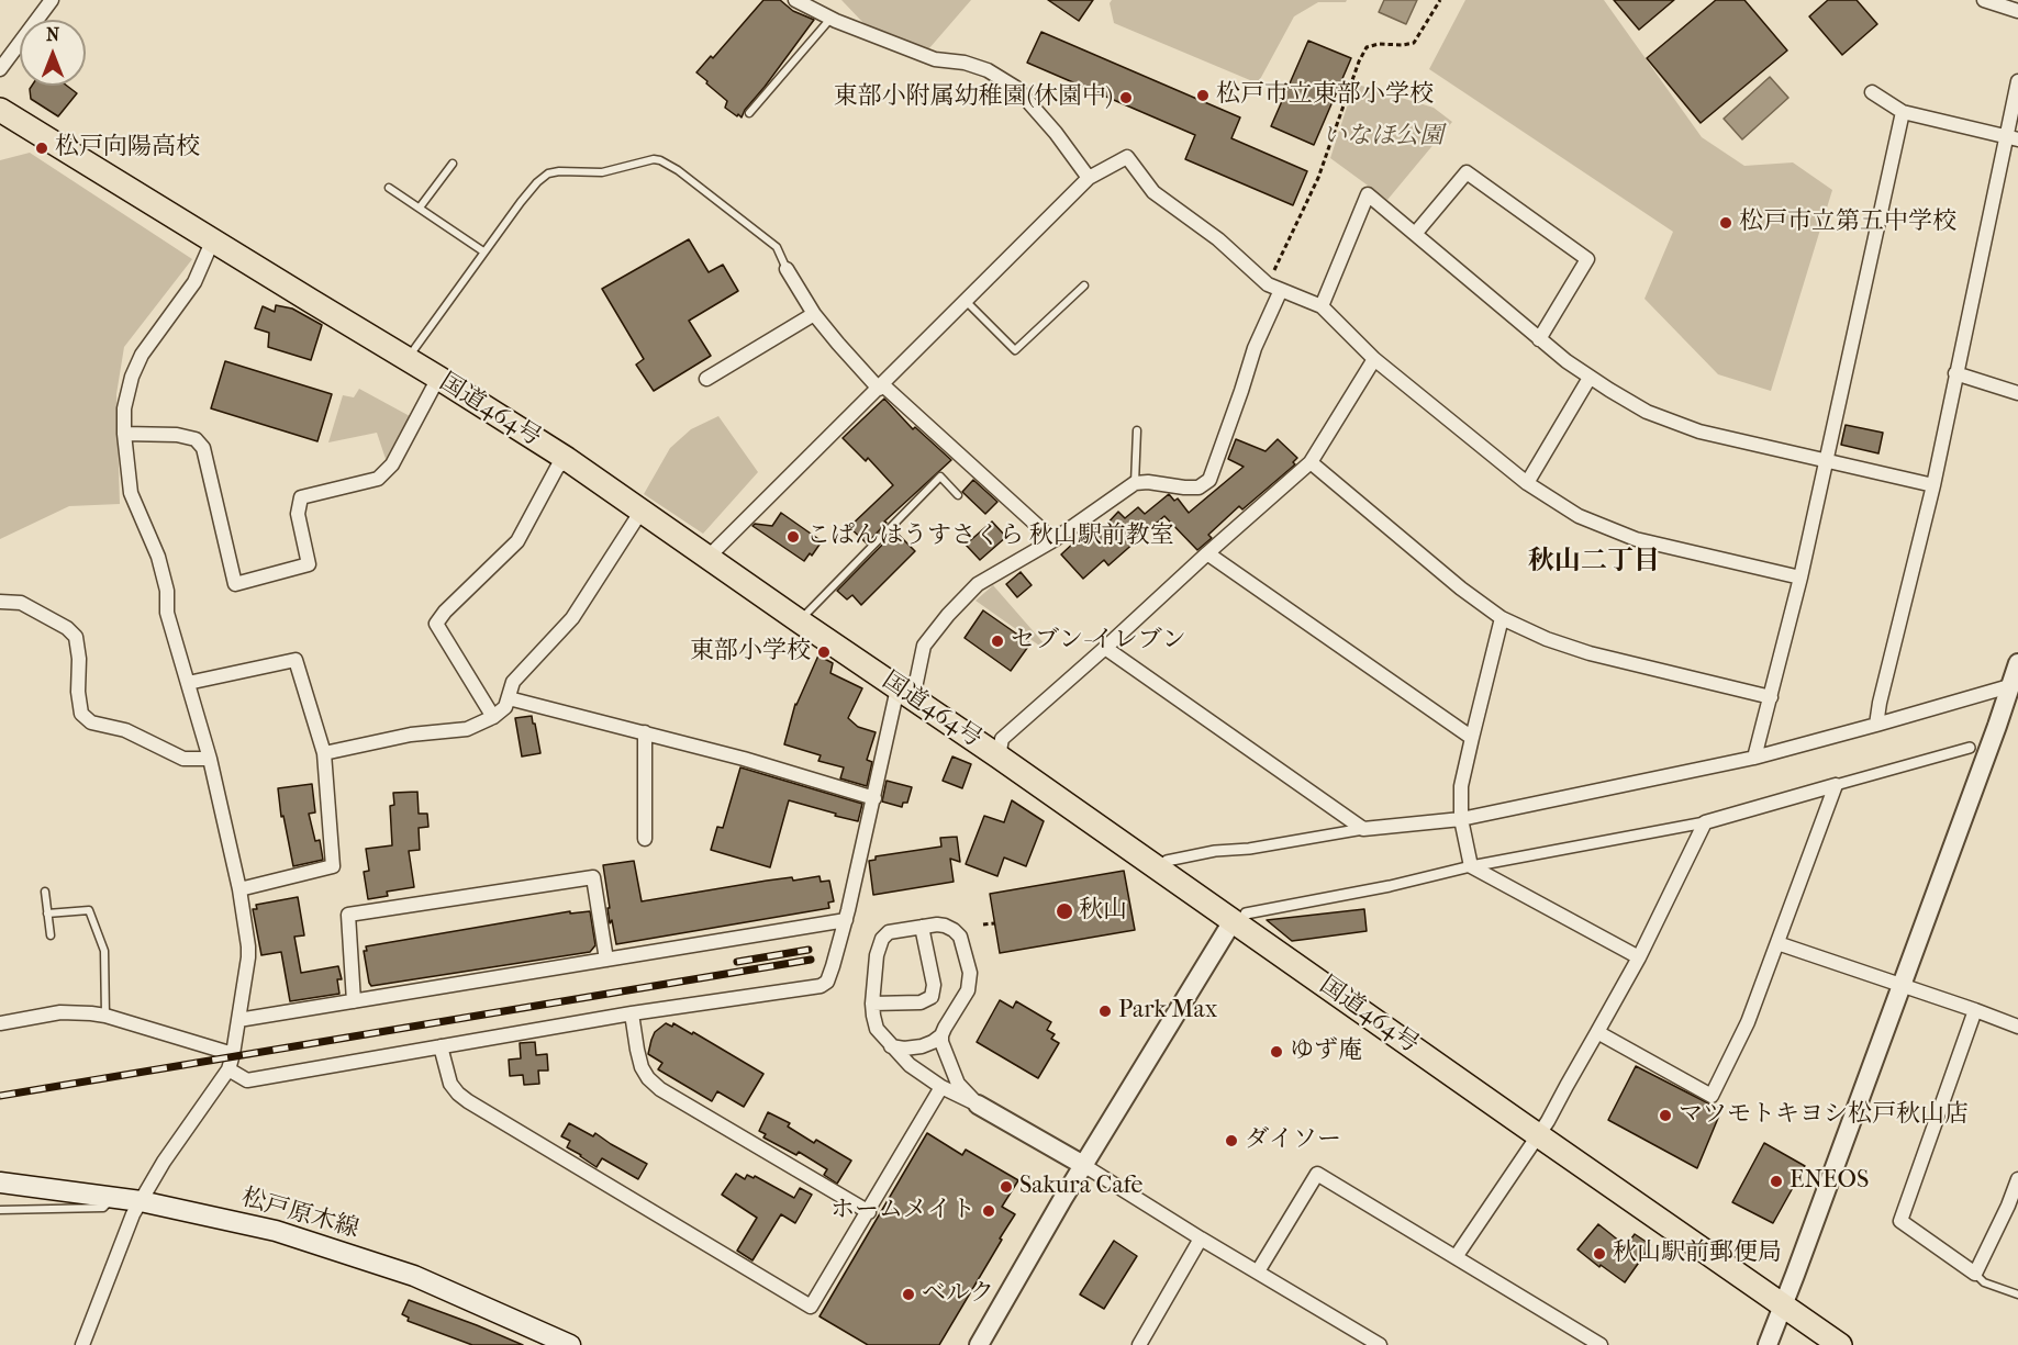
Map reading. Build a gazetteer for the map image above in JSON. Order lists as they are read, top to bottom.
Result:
{
  "streets": {
    "highway": ["国道464号"],
    "main road": ["松戸原木線"]
  },
  "districts": ["秋山二丁目"],
  "parks": ["いなほ公園"],
  "places": [
    "松戸市立東部小学校",
    "東部小附属幼稚園(休園中)",
    "松戸向陽高校",
    "松戸市立第五中学校",
    "こぱんはうすさくら 秋山駅前教室",
    "セブン-イレブン",
    "東部小学校",
    "秋山",
    "Park Max",
    "ゆず庵",
    "マツモトキヨシ松戸秋山店",
    "ダイソー",
    "ENEOS",
    "Sakura Cafe",
    "ホームメイト",
    "秋山駅前郵便局",
    "ベルク"
  ],
  "north": "top"
}
